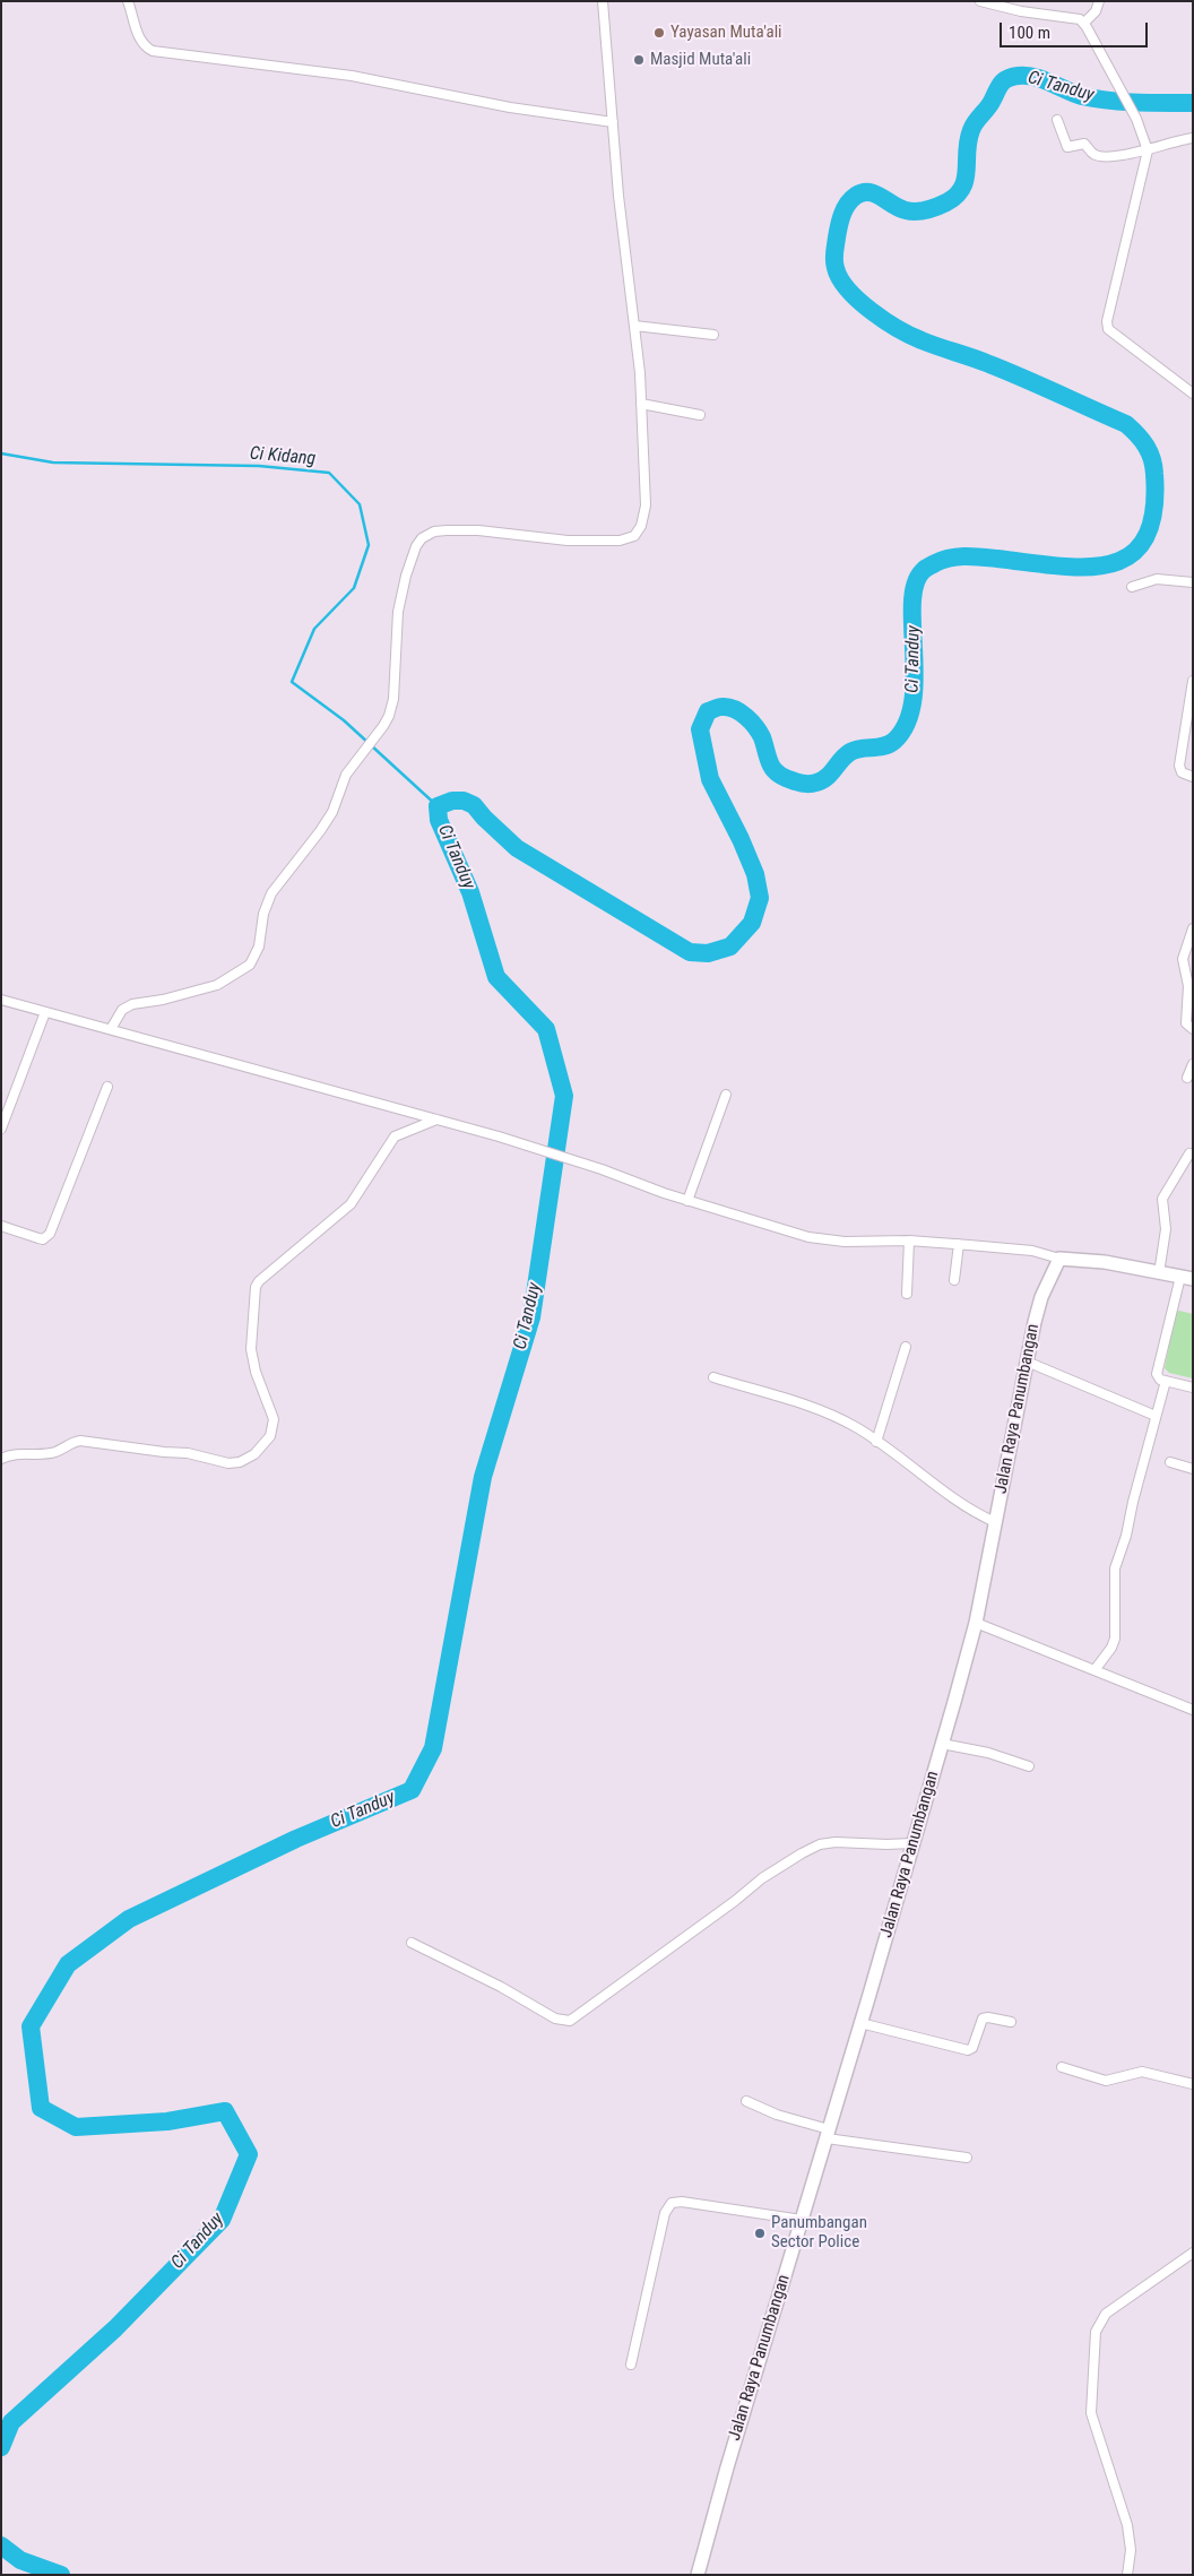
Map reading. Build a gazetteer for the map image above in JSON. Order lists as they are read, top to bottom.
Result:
{
  "streets": {
    "main road": ["Jalan Raya Panumbangan"]
  },
  "water": ["Ci Tanduy", "Ci Kidang"],
  "places": ["Yayasan Muta'ali", "Masjid Muta'ali", "Panumbangan Sector Police"],
  "scale_bar": "100 m"
}
